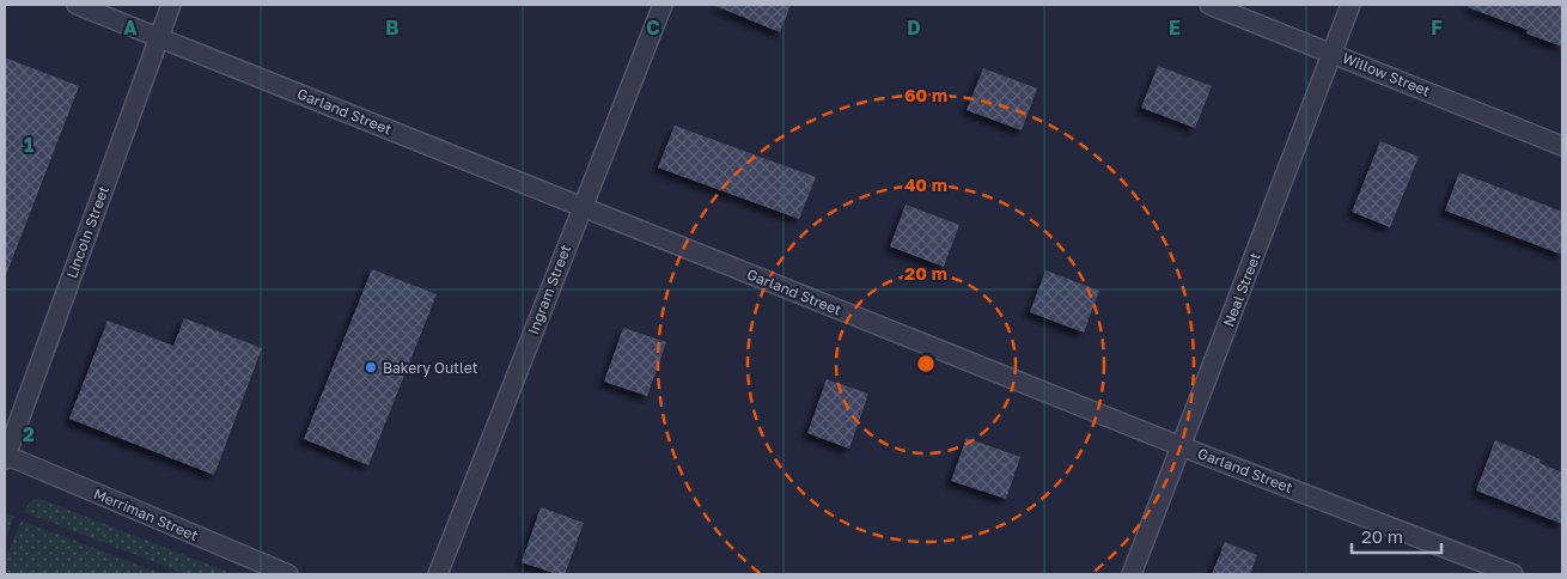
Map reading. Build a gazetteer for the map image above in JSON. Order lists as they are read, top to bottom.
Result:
{
  "streets": {
    "street": [
      "Willow Street",
      "Garland Street",
      "Lincoln Street",
      "Ingram Street",
      "Neal Street",
      "Merriman Street"
    ]
  },
  "crossings": [
    ["Willow Street", "Neal Street"],
    ["Garland Street", "Lincoln Street"],
    ["Garland Street", "Ingram Street"],
    ["Garland Street", "Neal Street"],
    ["Lincoln Street", "Merriman Street"]
  ],
  "places": ["Bakery Outlet"],
  "scale_bar": "20 m",
  "grid": {
    "columns": [
      "A",
      "B",
      "C",
      "D",
      "E",
      "F"
    ],
    "rows": ["1", "2"]
  },
  "rings": ["60 m", "40 m", "20 m"]
}
